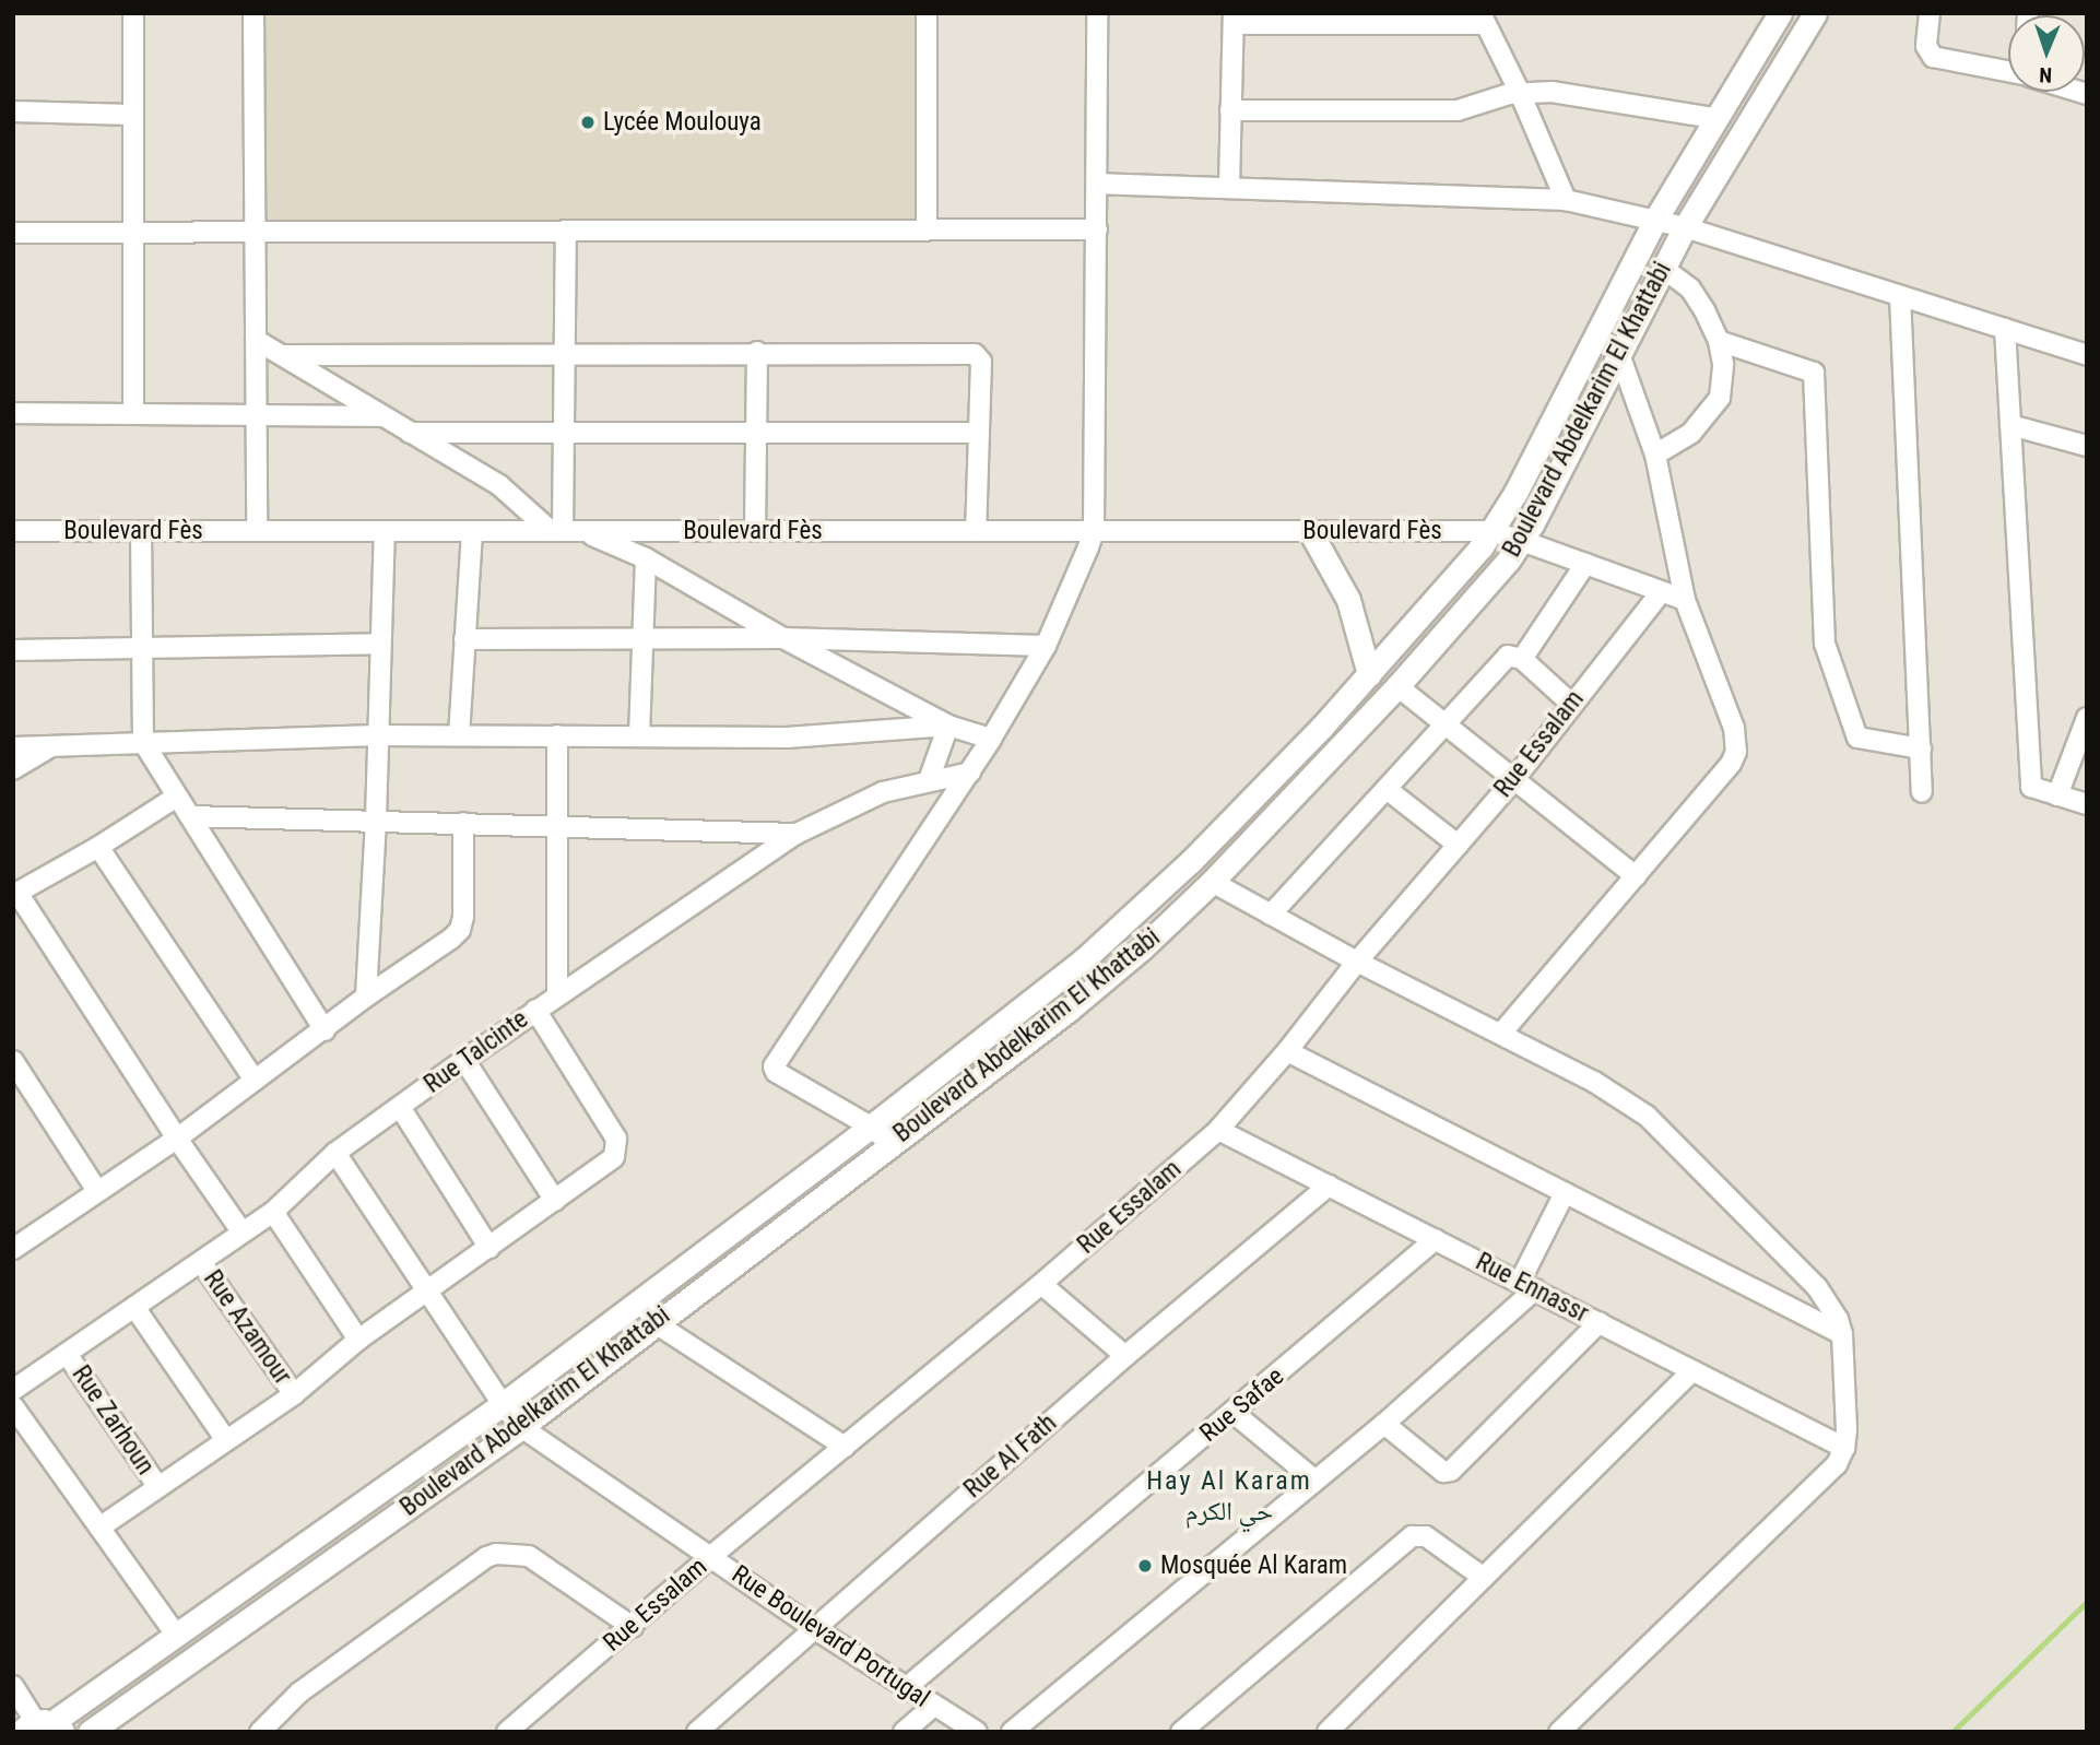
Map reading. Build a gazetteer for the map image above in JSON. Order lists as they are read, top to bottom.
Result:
{
  "streets": {
    "street": [
      "Boulevard Abdelkarim El Khattabi",
      "Boulevard Fès",
      "Rue Essalam",
      "Rue Talcinte",
      "Rue Ennassr",
      "Rue Azamour",
      "Rue Safae",
      "Rue Zarhoun",
      "Rue Al Fath",
      "Rue Boulevard Portugal"
    ]
  },
  "crossings": [
    ["Boulevard Abdelkarim El Khattabi", "Boulevard Fès"],
    ["Boulevard Abdelkarim El Khattabi", "Rue Boulevard Portugal"],
    ["Boulevard Fès", "Rue Essalam"],
    ["Rue Essalam", "Rue Ennassr"],
    ["Rue Essalam", "Rue Boulevard Portugal"],
    ["Rue Talcinte", "Rue Azamour"],
    ["Rue Talcinte", "Rue Zarhoun"],
    ["Rue Talcinte", "Rue Boulevard Portugal"],
    ["Rue Ennassr", "Rue Safae"],
    ["Rue Ennassr", "Rue Al Fath"],
    ["Rue Safae", "Rue Boulevard Portugal"],
    ["Rue Al Fath", "Rue Boulevard Portugal"]
  ],
  "districts": ["Hay Al Karam حي الكرم"],
  "places": ["Lycée Moulouya", "Mosquée Al Karam"],
  "north": "bottom"
}
